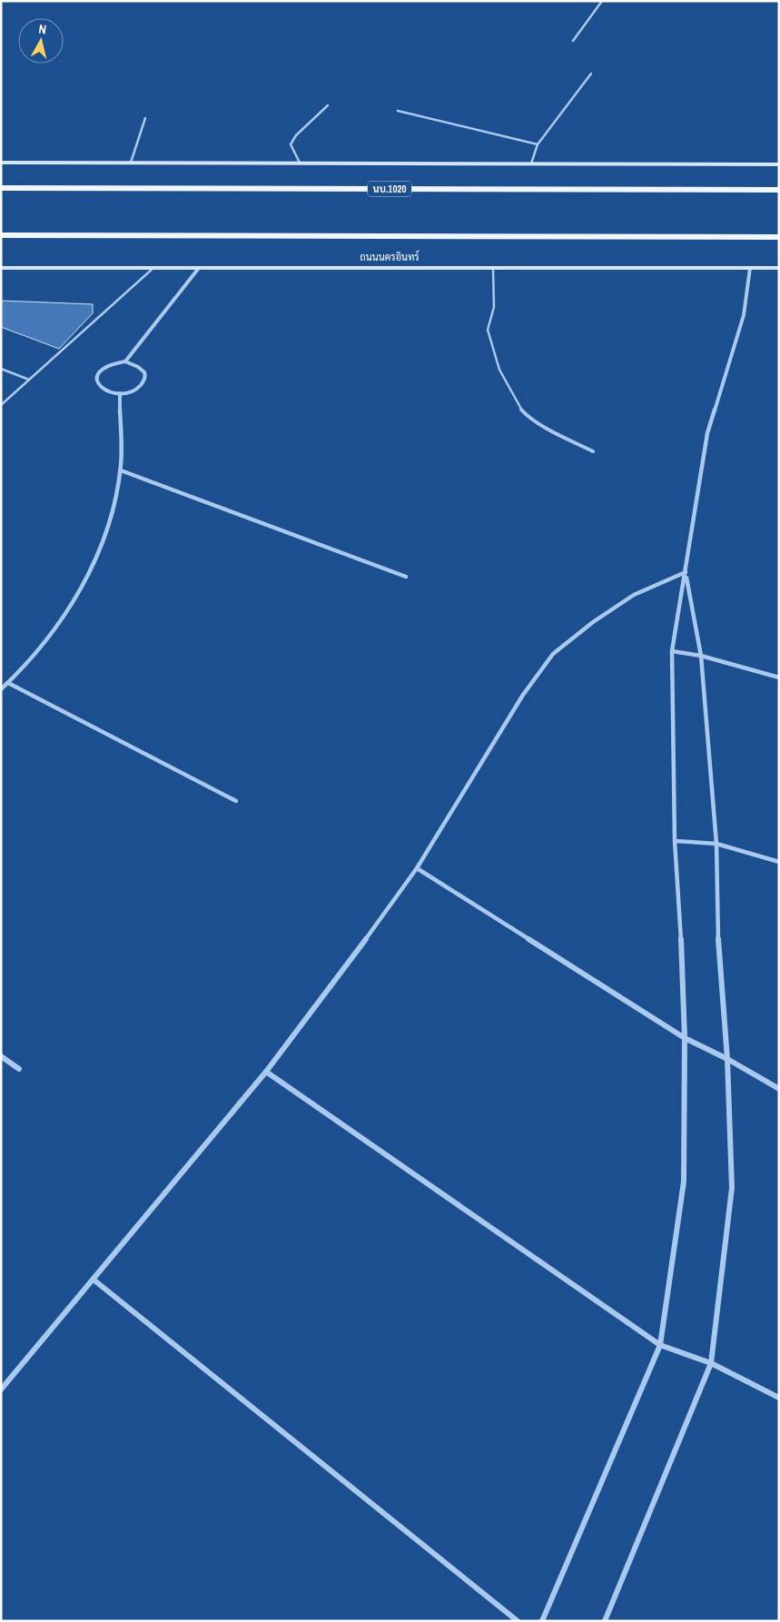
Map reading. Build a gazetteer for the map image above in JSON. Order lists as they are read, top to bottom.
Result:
{
  "streets": {
    "main road": ["นบ.1020", "ถนนนครอินทร์"]
  },
  "north": "top"
}
